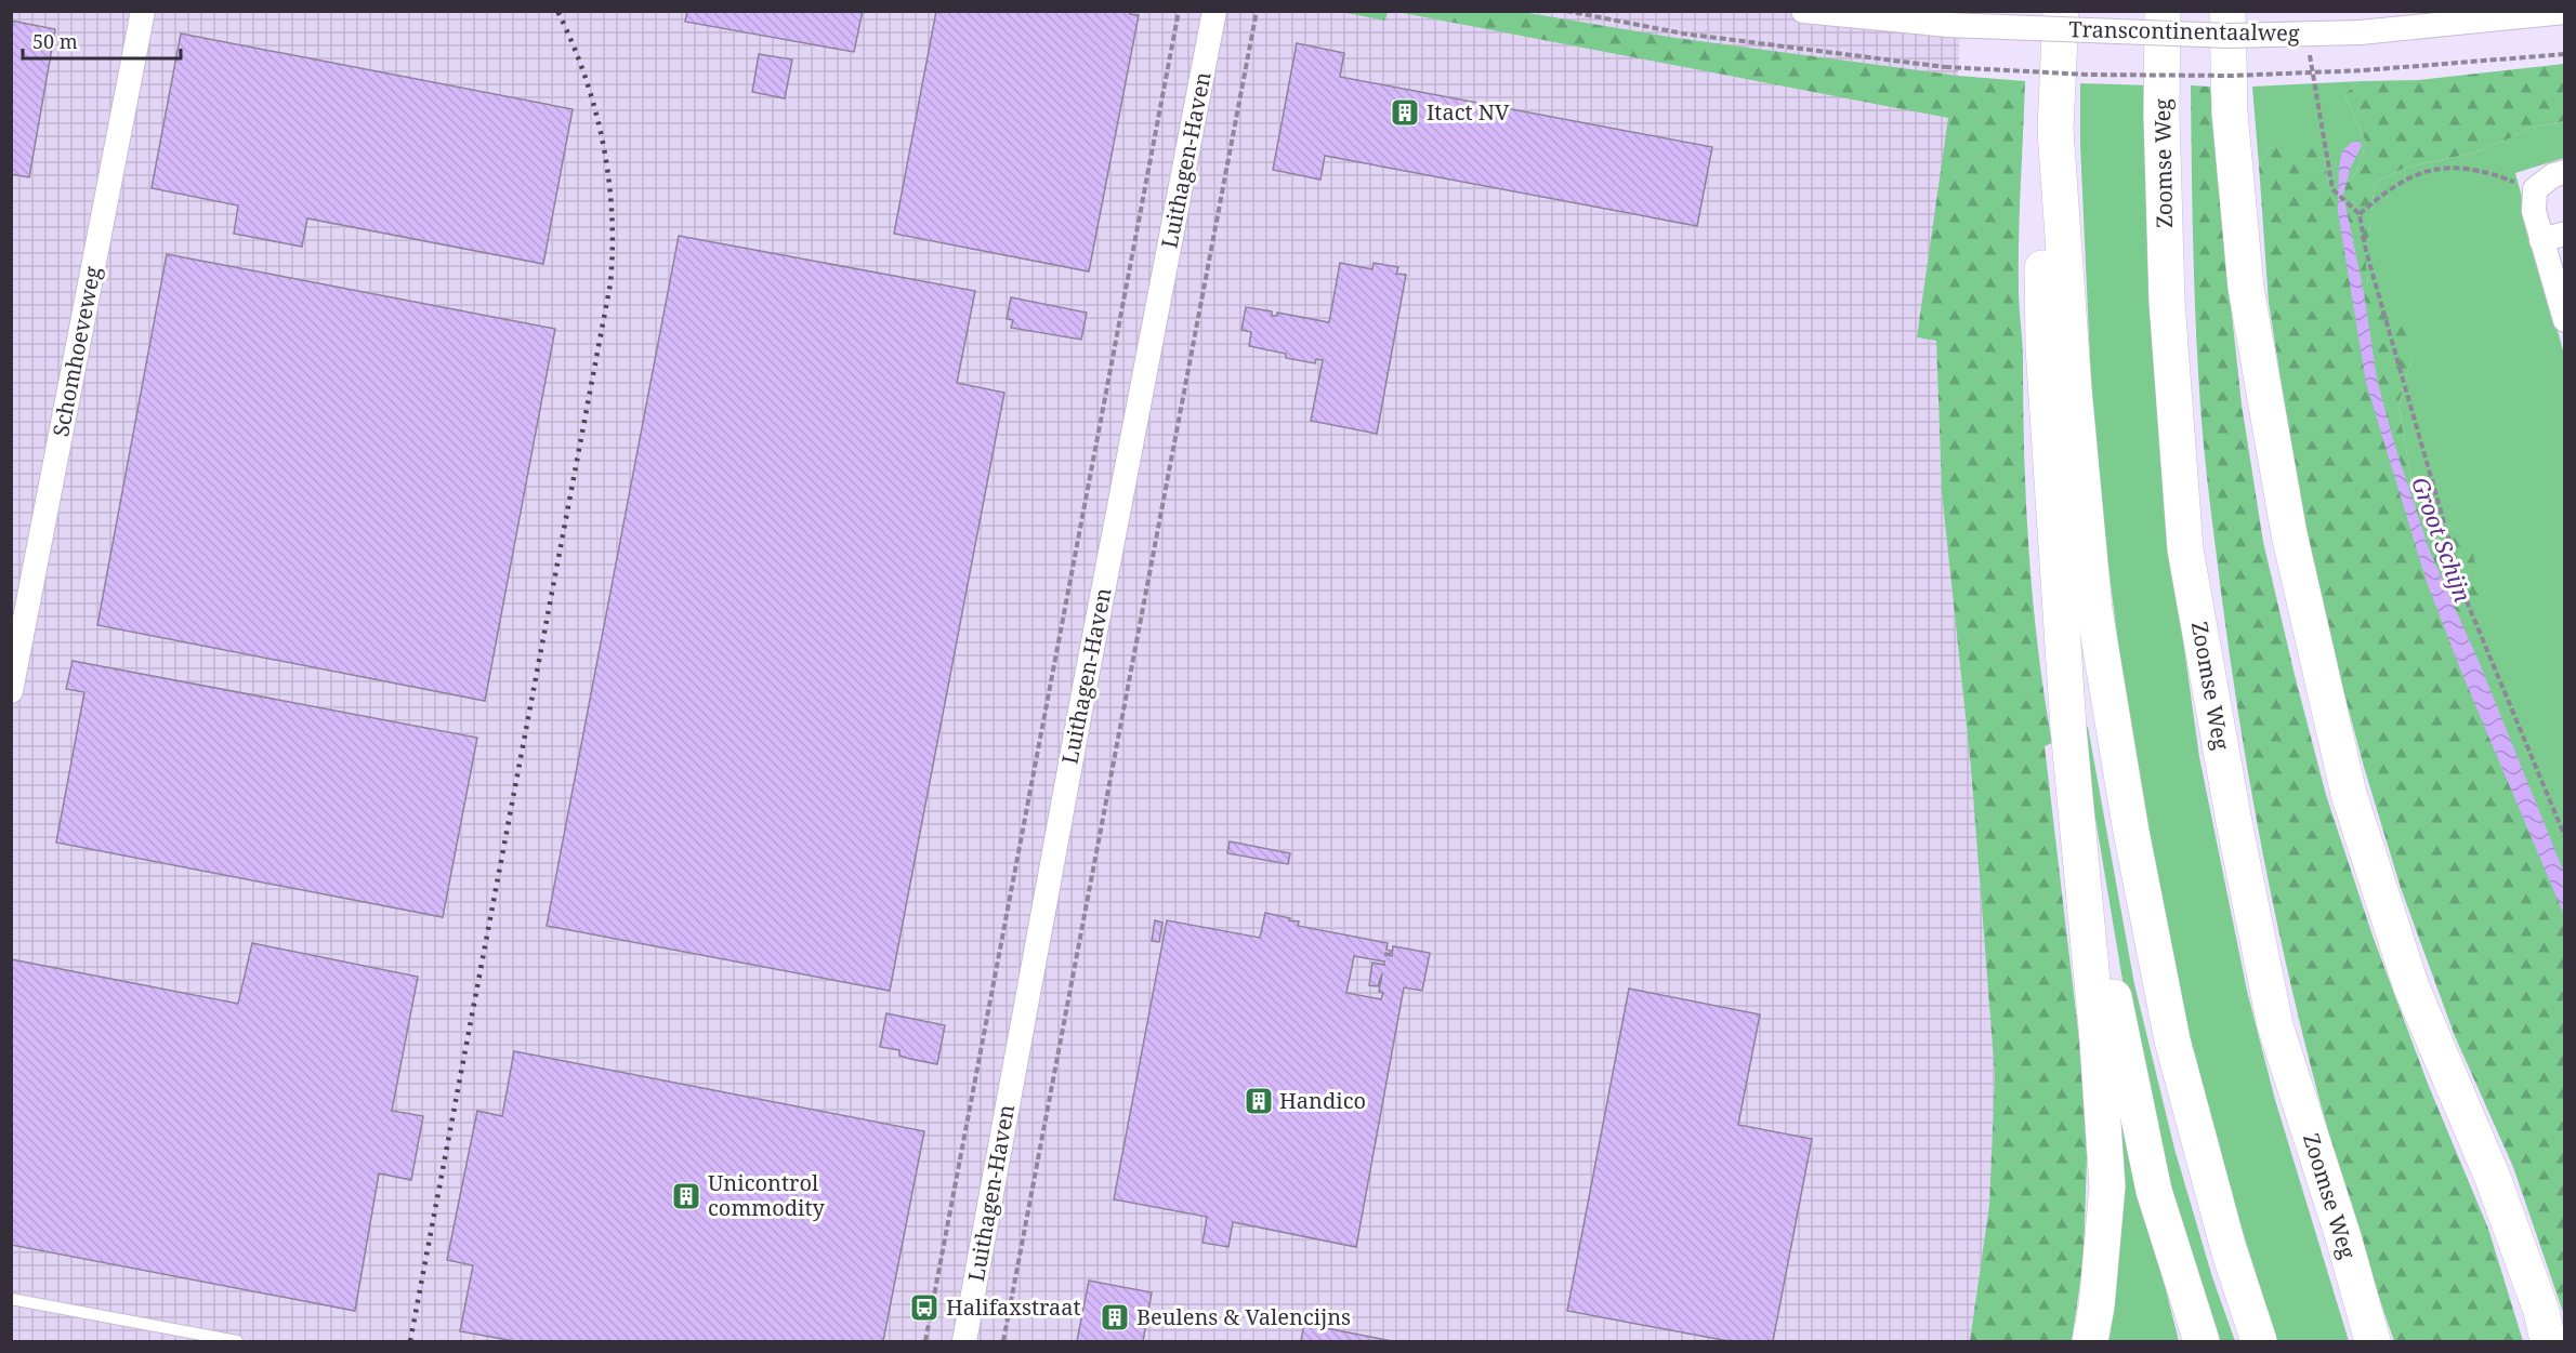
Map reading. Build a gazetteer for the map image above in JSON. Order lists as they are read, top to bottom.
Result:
{
  "streets": {
    "highway": ["Zoomse Weg"],
    "street": ["Transcontinentaalweg", "Luithagen-Haven", "Schomhoeveweg"]
  },
  "water": ["Groot Schijn"],
  "places": {
    "building": [
      "Itact NV",
      "Handico",
      "Unicontrol commodity",
      "Beulens & Valencijns"
    ],
    "bus stop": ["Halifaxstraat"]
  },
  "scale_bar": "50 m"
}
